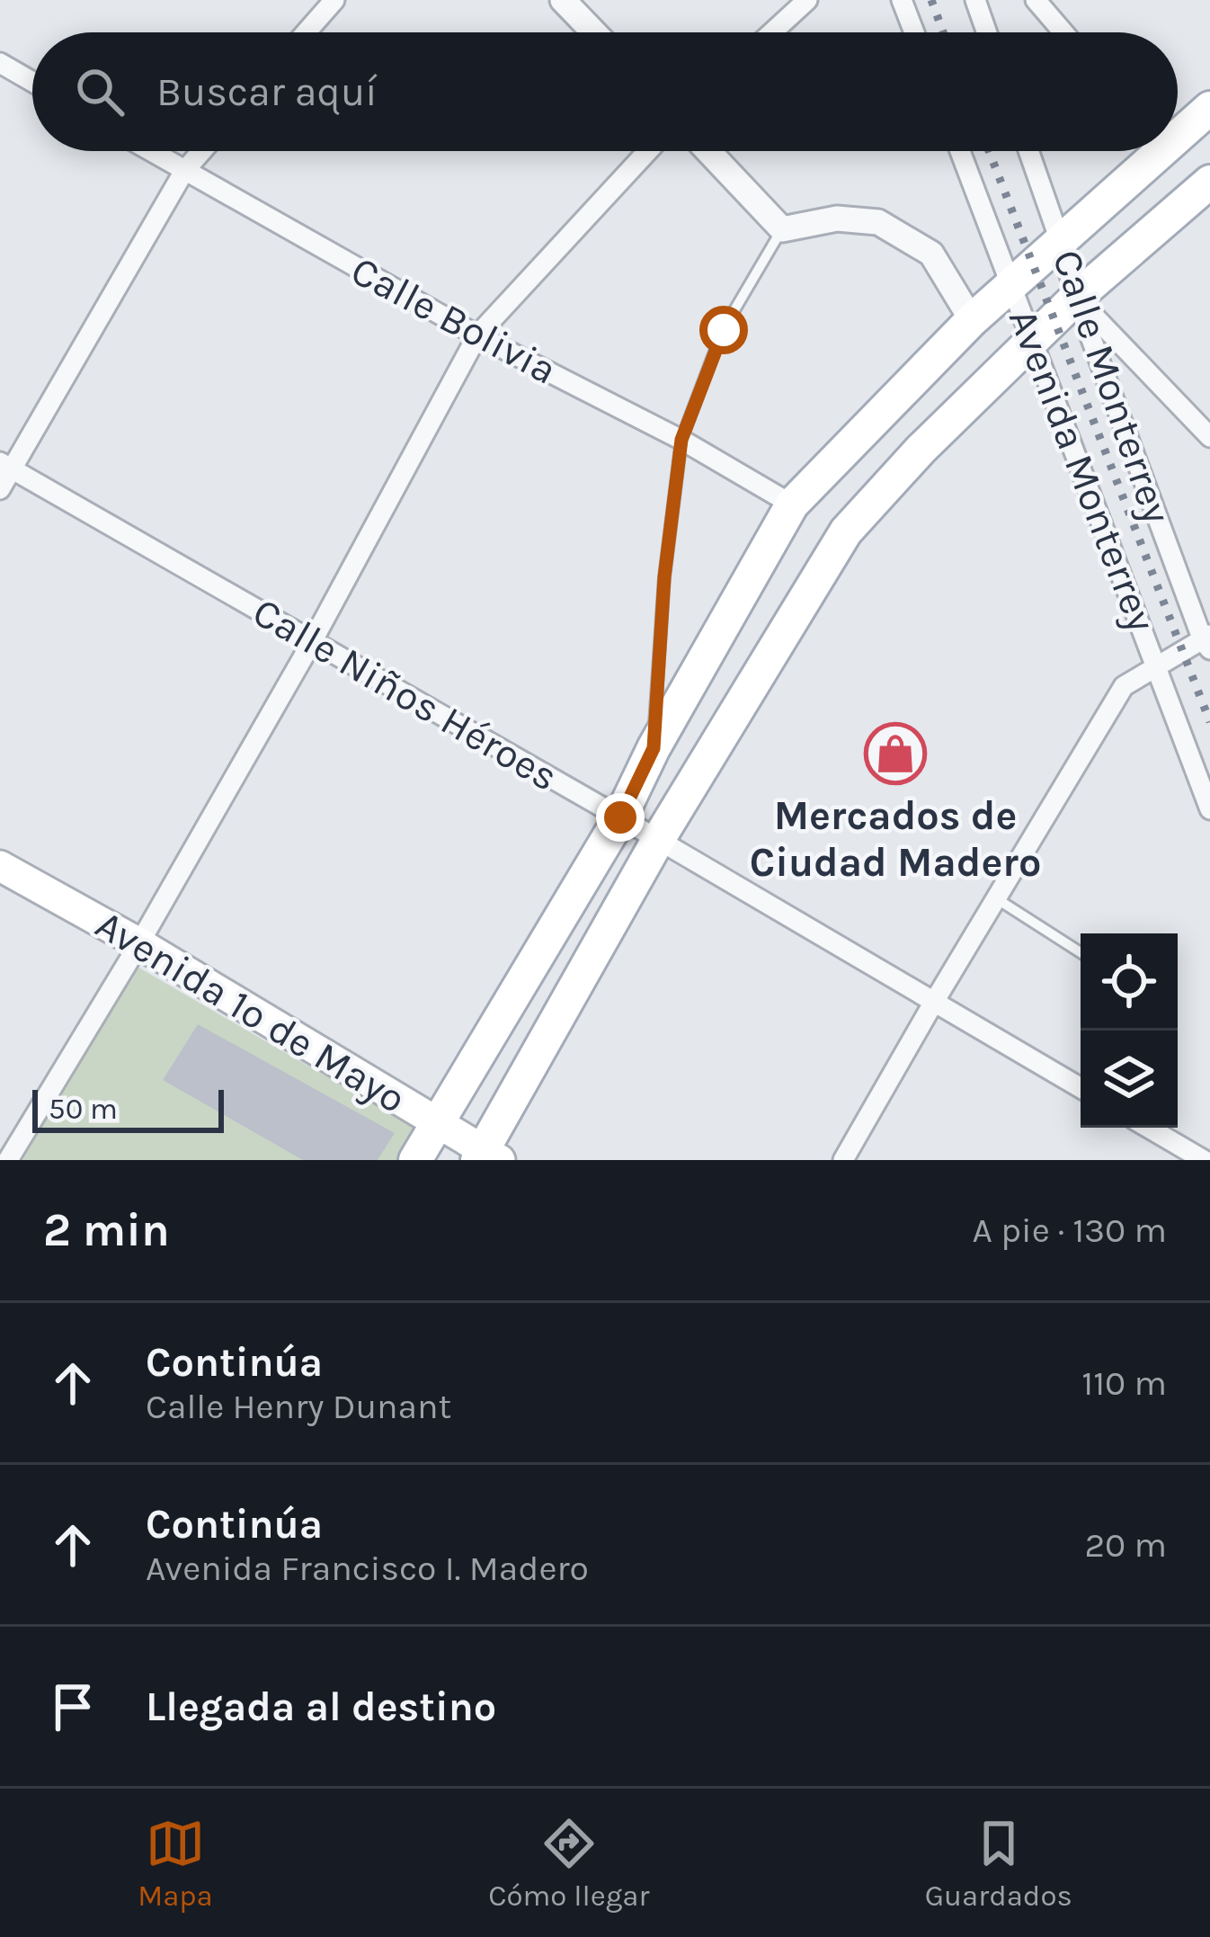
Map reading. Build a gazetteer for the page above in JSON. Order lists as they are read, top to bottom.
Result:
{
  "streets": {
    "main road": ["Avenida 1º de Mayo"],
    "street": [
      "Calle Bolivia",
      "Calle Monterrey",
      "Avenida Monterrey",
      "Calle Niños Héroes"
    ]
  },
  "places": {
    "shop": ["Mercados de Ciudad Madero"]
  },
  "scale_bar": "50 m",
  "page": {
    "search": "Buscar aquí",
    "scale": "50 m",
    "heading": ["2 min", "A pie · 130 m"],
    "list": [
      ["Continúa", "Calle Henry Dunant", "110 m"],
      ["Continúa", "Avenida Francisco I. Madero", "20 m"],
      "Llegada al destino"
    ],
    "nav": ["Mapa", "Cómo llegar", "Guardados"]
  }
}
